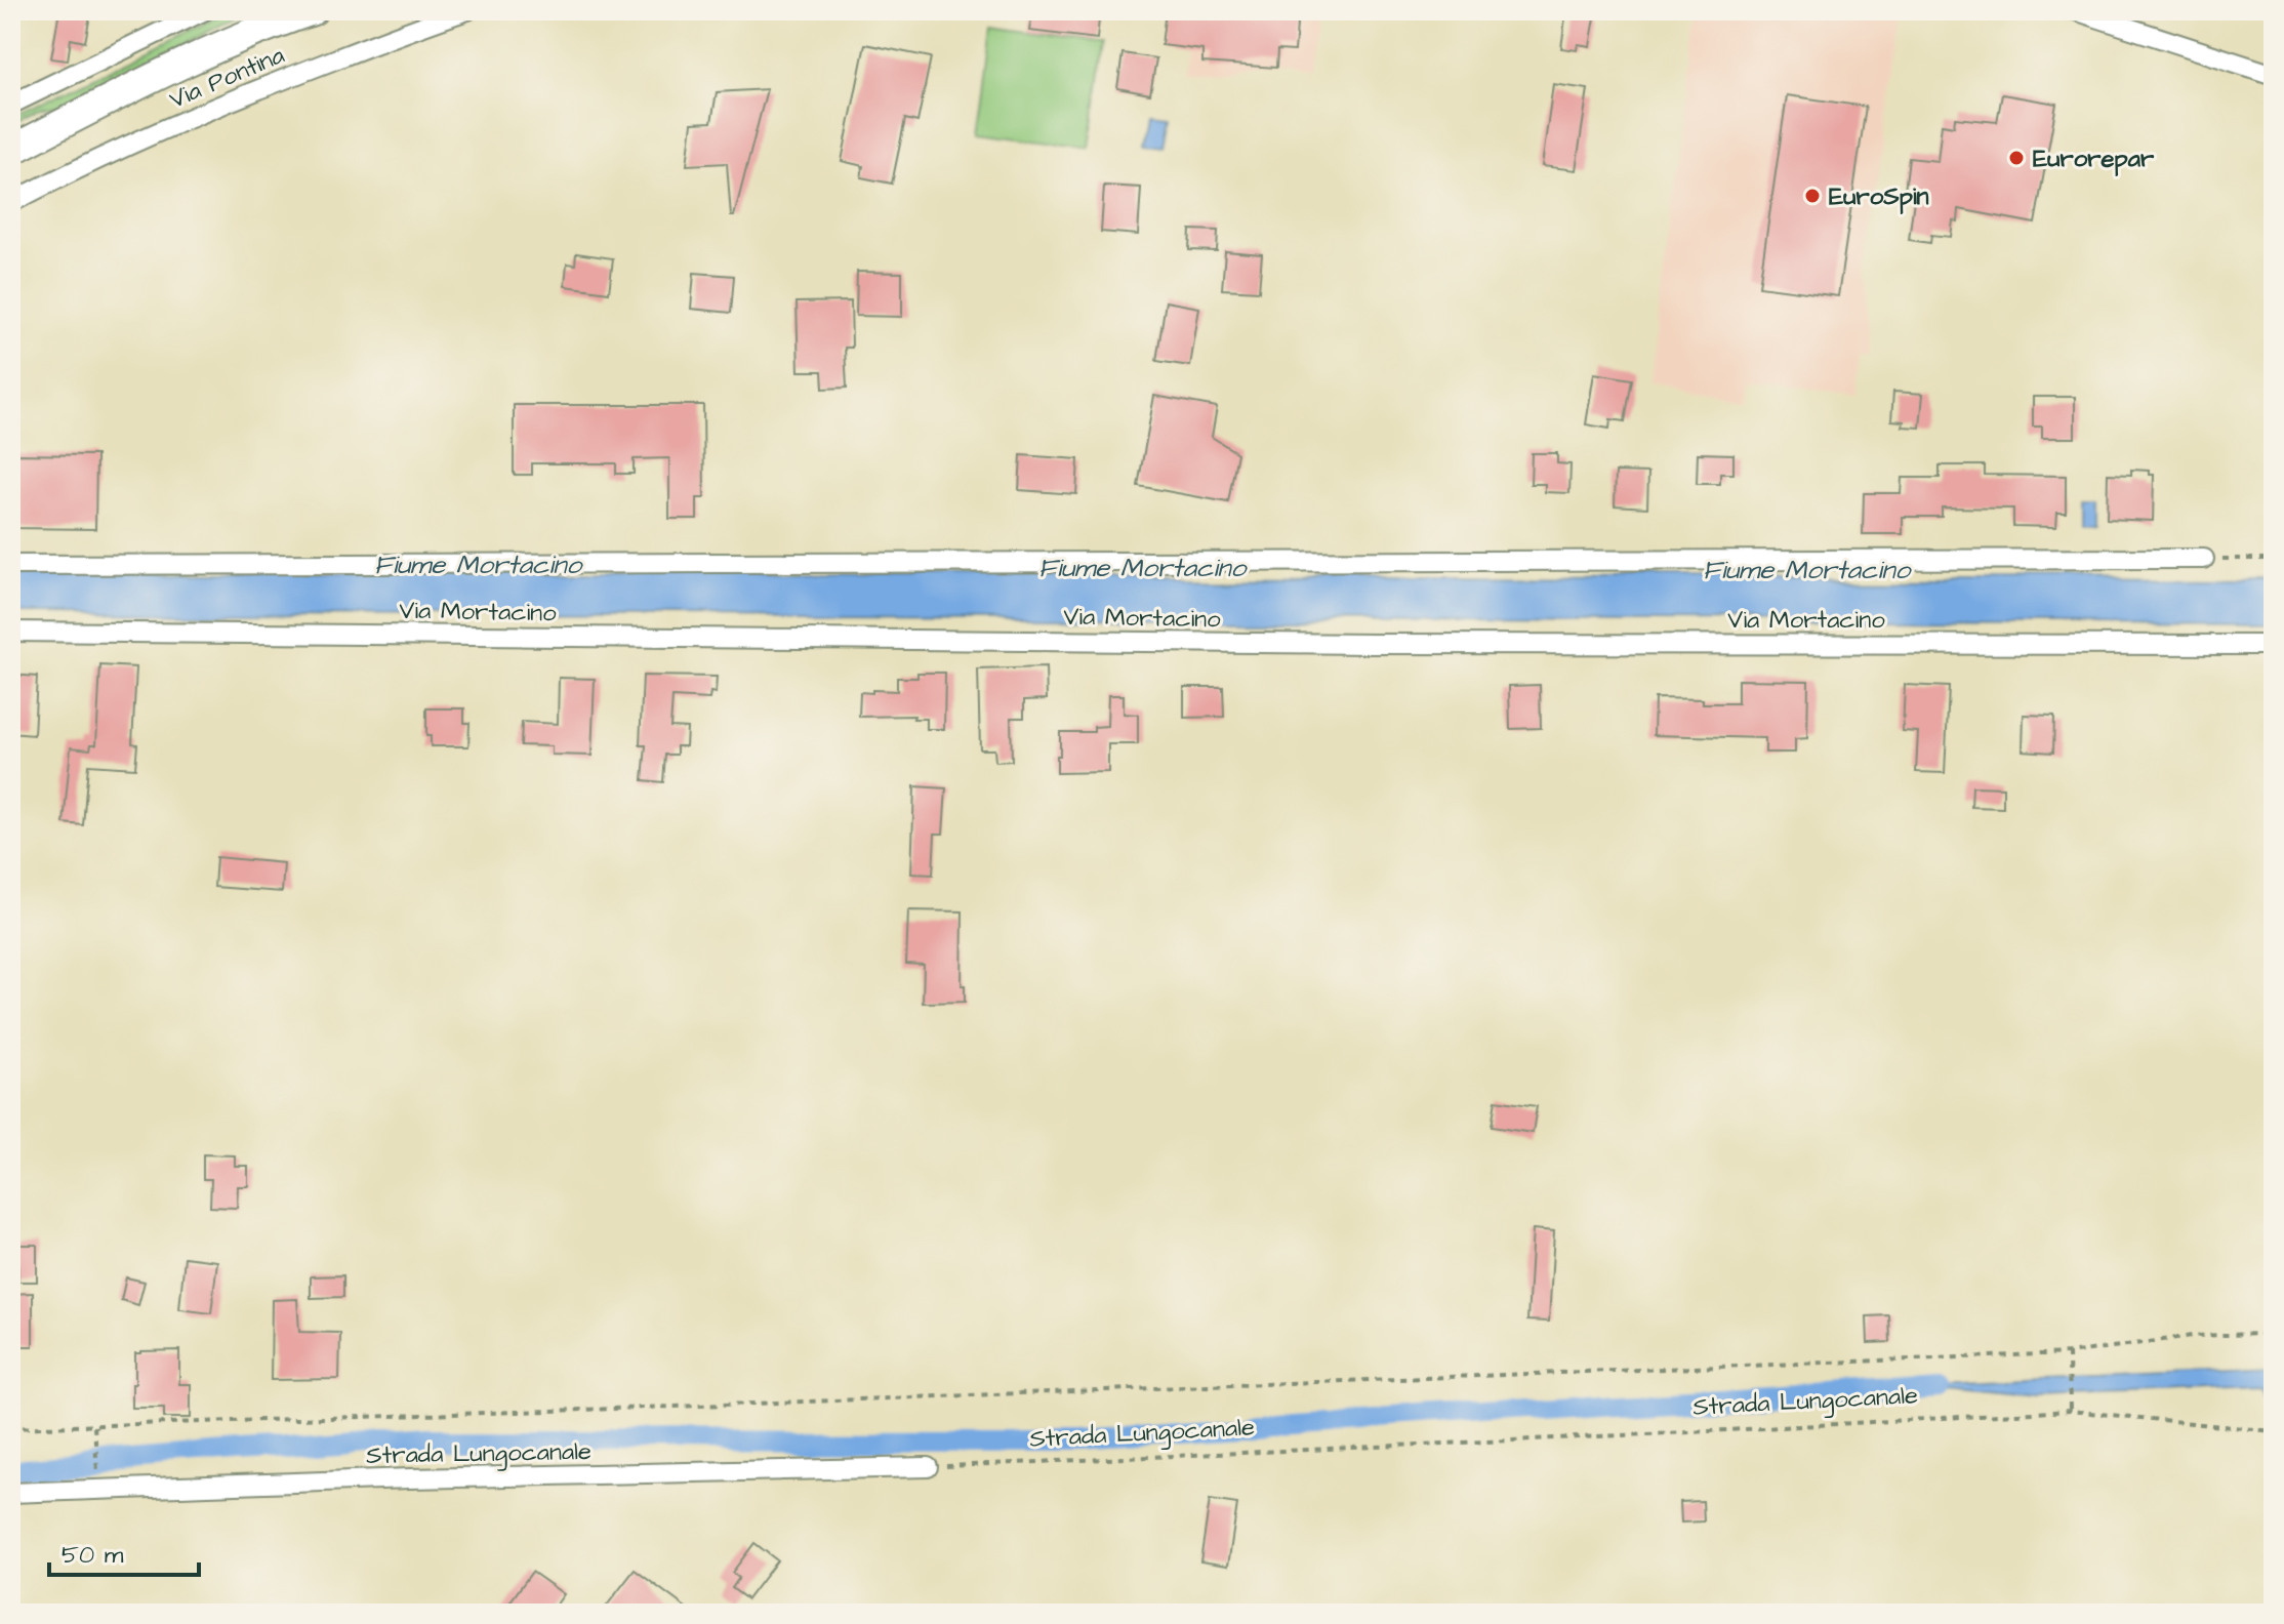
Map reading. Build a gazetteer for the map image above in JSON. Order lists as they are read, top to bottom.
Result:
{
  "streets": {
    "street": ["Via Pontina", "Via Mortacino", "Strada Lungocanale"]
  },
  "water": ["Fiume Mortacino"],
  "places": ["Eurorepar", "EuroSpin"],
  "scale_bar": "50 m"
}
